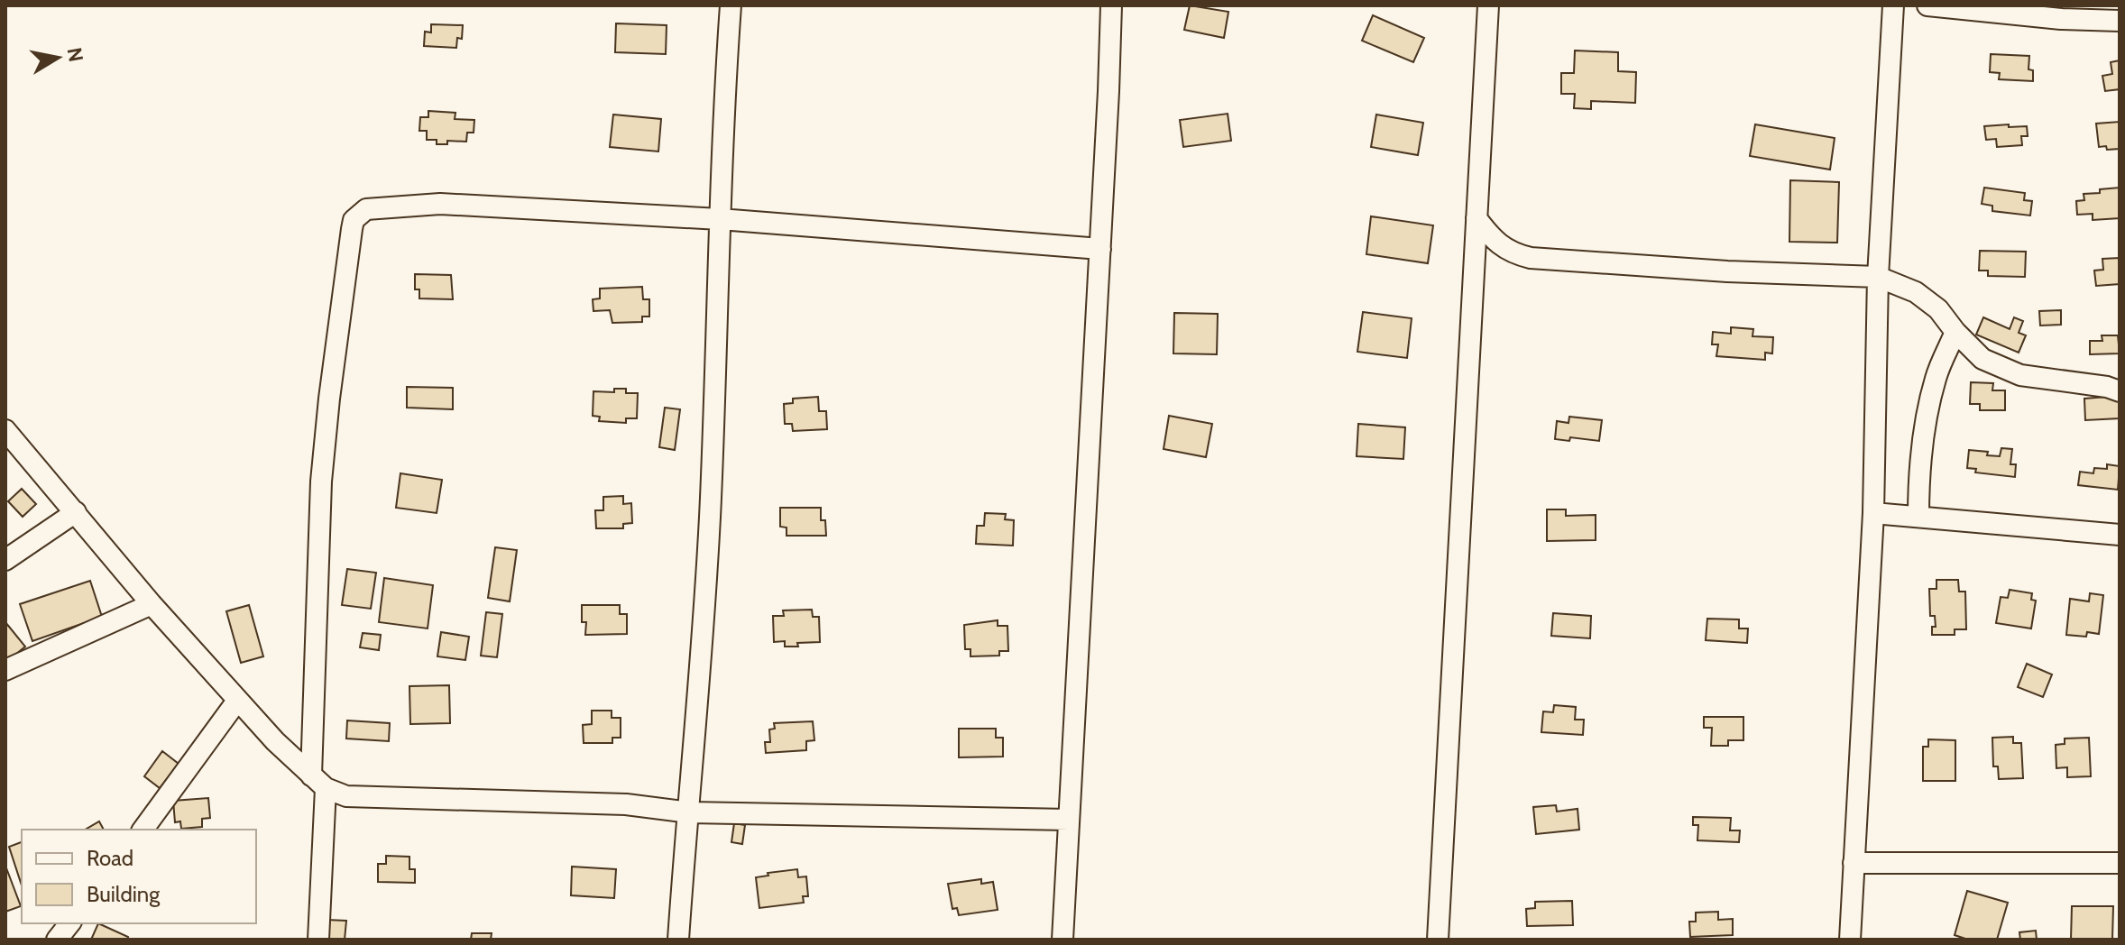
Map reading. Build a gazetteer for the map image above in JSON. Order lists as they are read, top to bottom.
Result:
{
  "legend": ["Road", "Building"],
  "north": "right"
}
